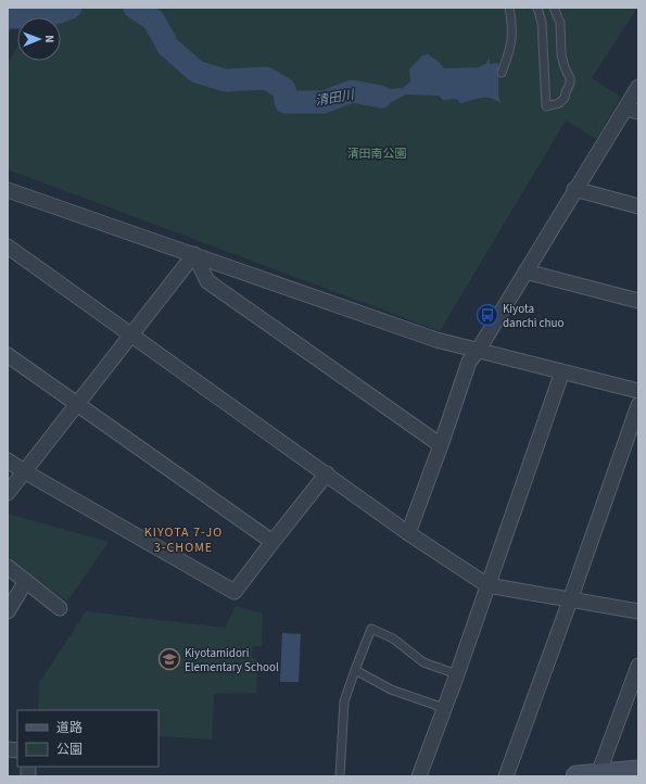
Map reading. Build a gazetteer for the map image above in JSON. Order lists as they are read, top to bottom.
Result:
{
  "districts": ["KIYOTA 7-JO 3-CHOME"],
  "water": ["清田川"],
  "parks": ["清田南公園"],
  "places": {
    "bus stop": ["Kiyota danchi chuo"],
    "school or university": ["Kiyotamidori Elementary School"]
  },
  "legend": ["道路", "公園"],
  "north": "right"
}
